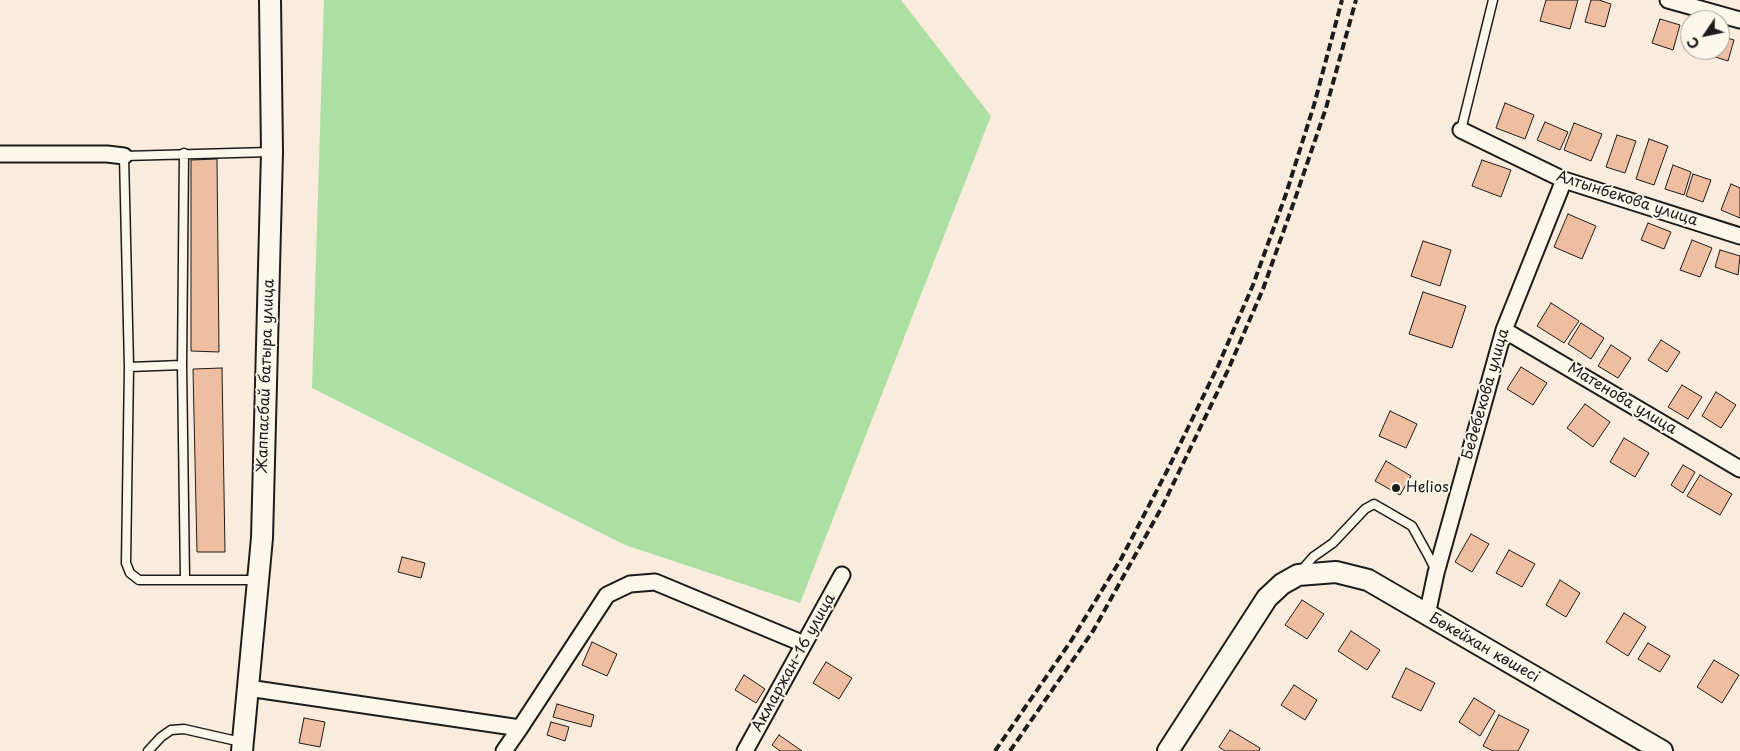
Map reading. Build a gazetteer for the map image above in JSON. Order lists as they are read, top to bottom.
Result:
{
  "streets": {
    "main road": ["Жаппасбай батыра улица", "Бөкейхан көшесі"],
    "street": [
      "Алтынбекова улица",
      "Бедебекова улица",
      "Матенова улица",
      "Акмаржан-16 улица"
    ]
  },
  "crossings": [
    ["Алтынбекова улица", "Бедебекова улица"],
    ["Бедебекова улица", "Матенова улица"],
    ["Бедебекова улица", "Бөкейхан көшесі"]
  ],
  "places": ["Helios"],
  "north": "bottom left"
}
